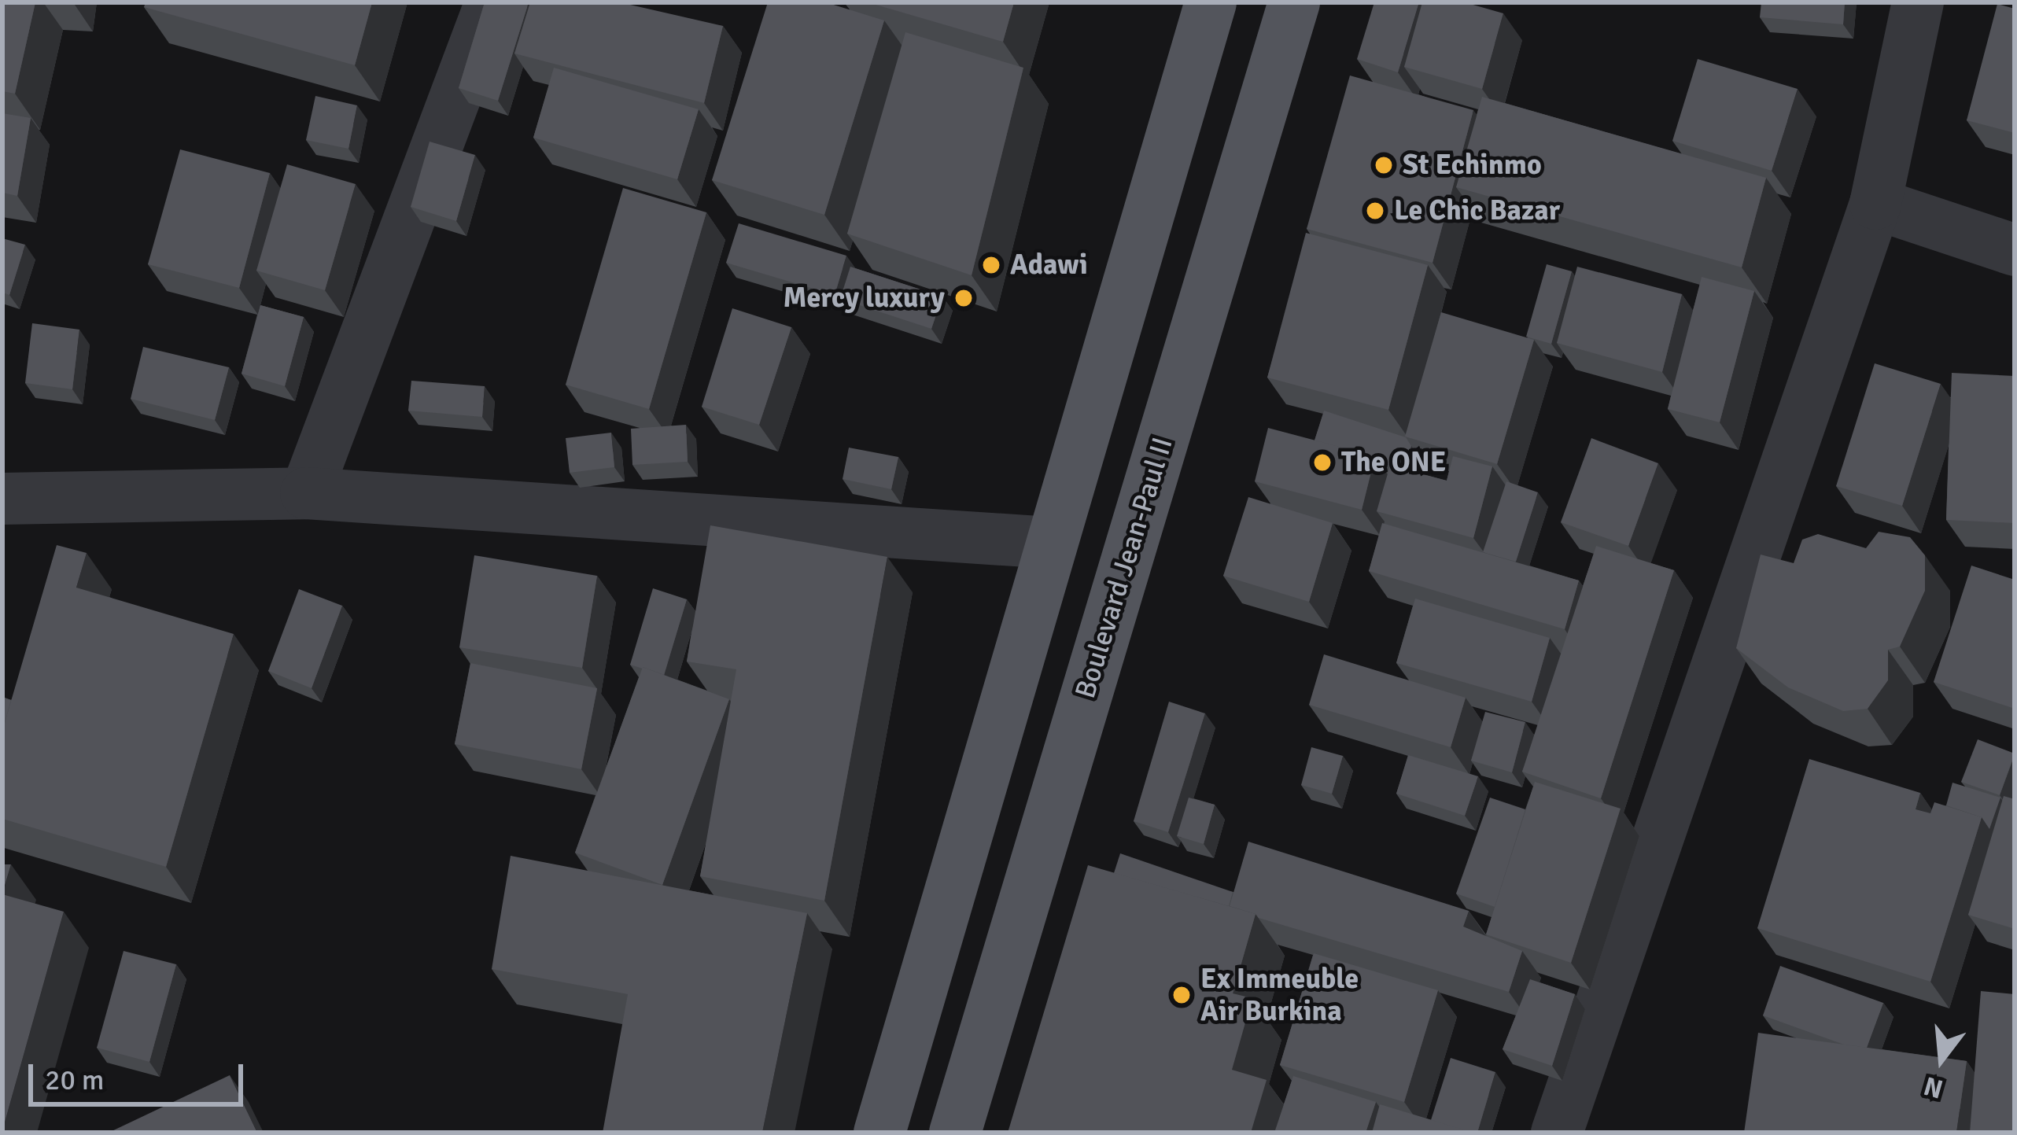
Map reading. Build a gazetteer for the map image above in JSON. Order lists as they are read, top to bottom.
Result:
{
  "streets": {
    "main road": ["Boulevard Jean-Paul II"]
  },
  "places": [
    "St Echinmo",
    "Le Chic Bazar",
    "Adawi",
    "Mercy luxury",
    "The ONE",
    "Ex Immeuble Air Burkina"
  ],
  "scale_bar": "20 m",
  "north": "bottom"
}
